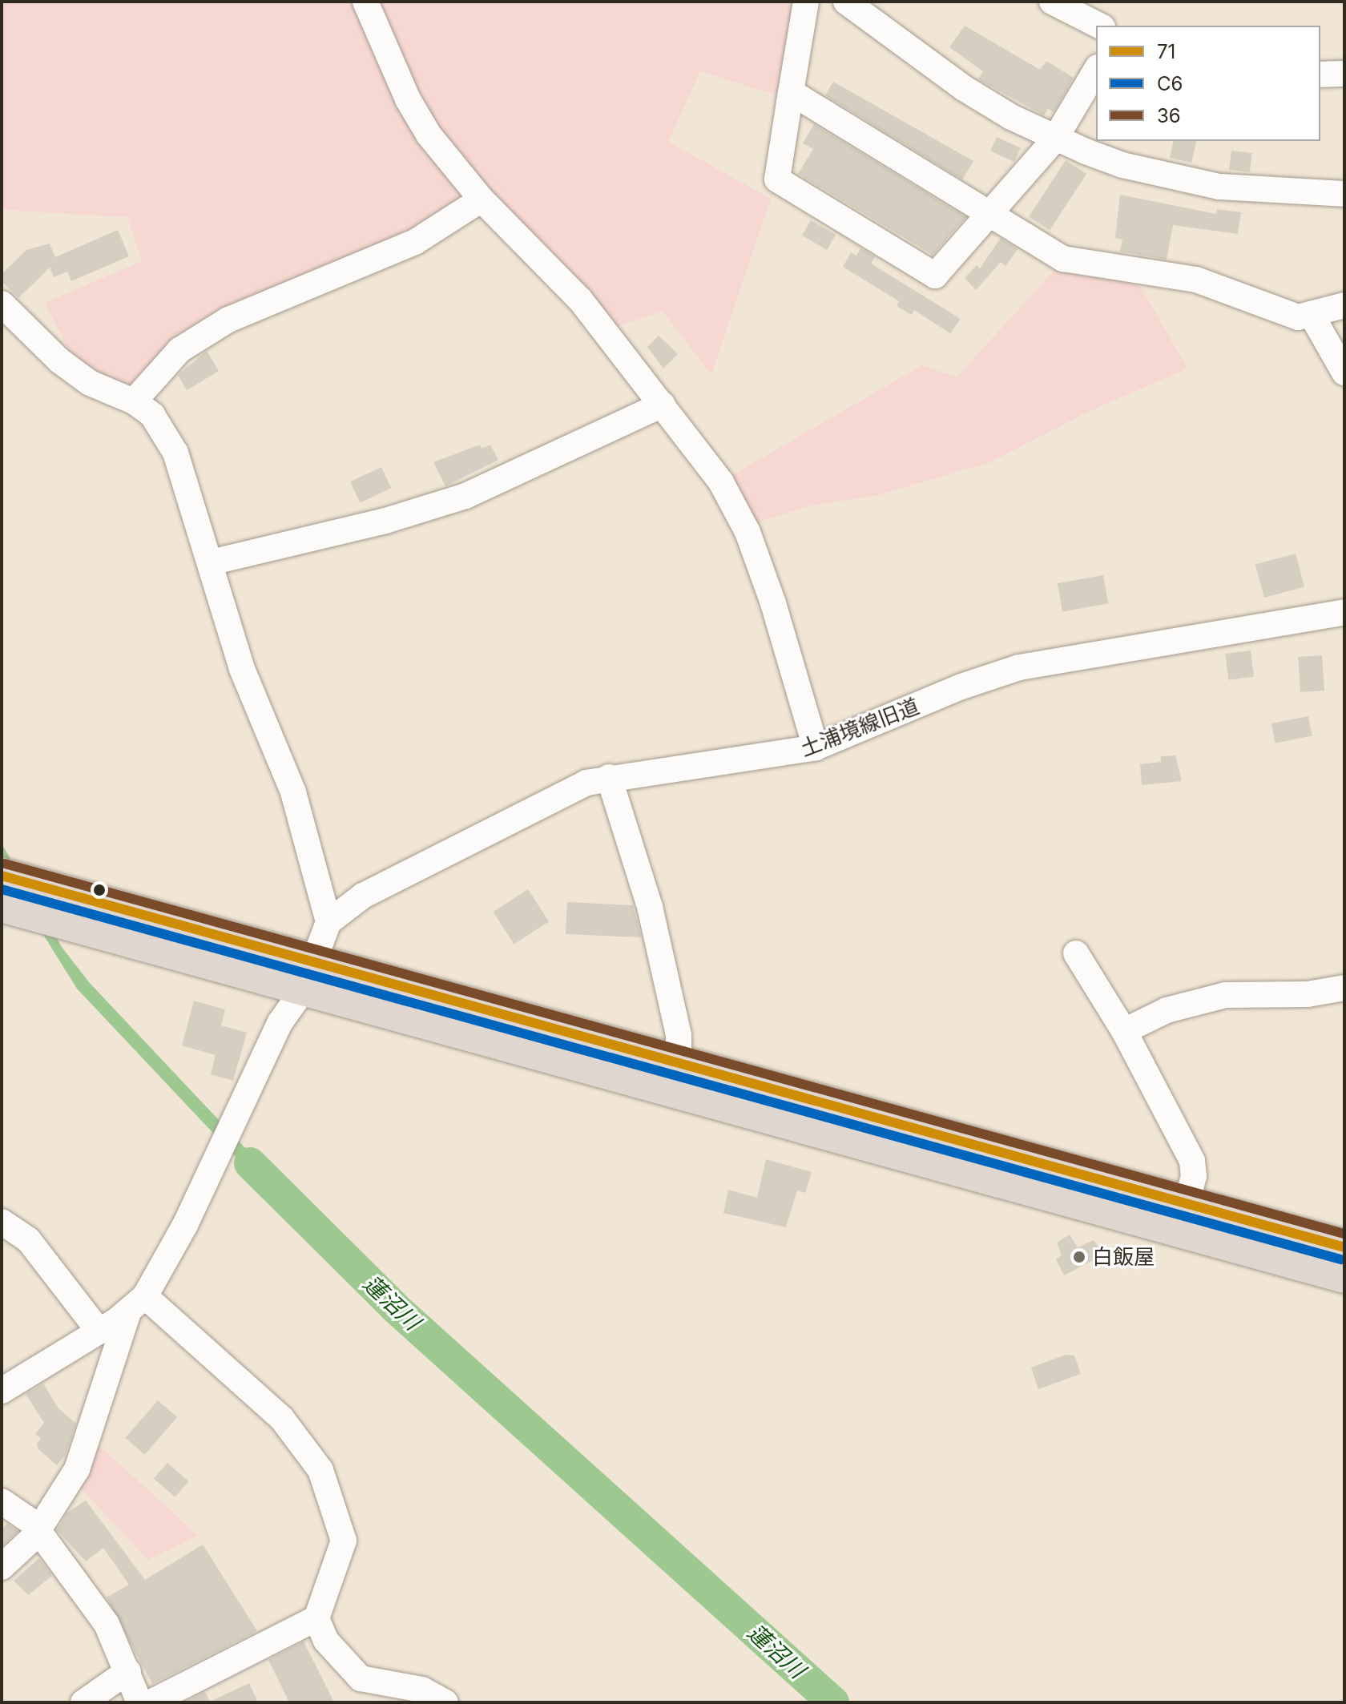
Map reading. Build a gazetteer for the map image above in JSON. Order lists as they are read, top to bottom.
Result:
{
  "streets": {
    "street": ["土浦境線旧道"]
  },
  "water": ["蓮沼川"],
  "places": ["白飯屋"],
  "lines": ["transit line 36", "transit line 71", "transit line C6"],
  "legend": ["71", "C6", "36"]
}
